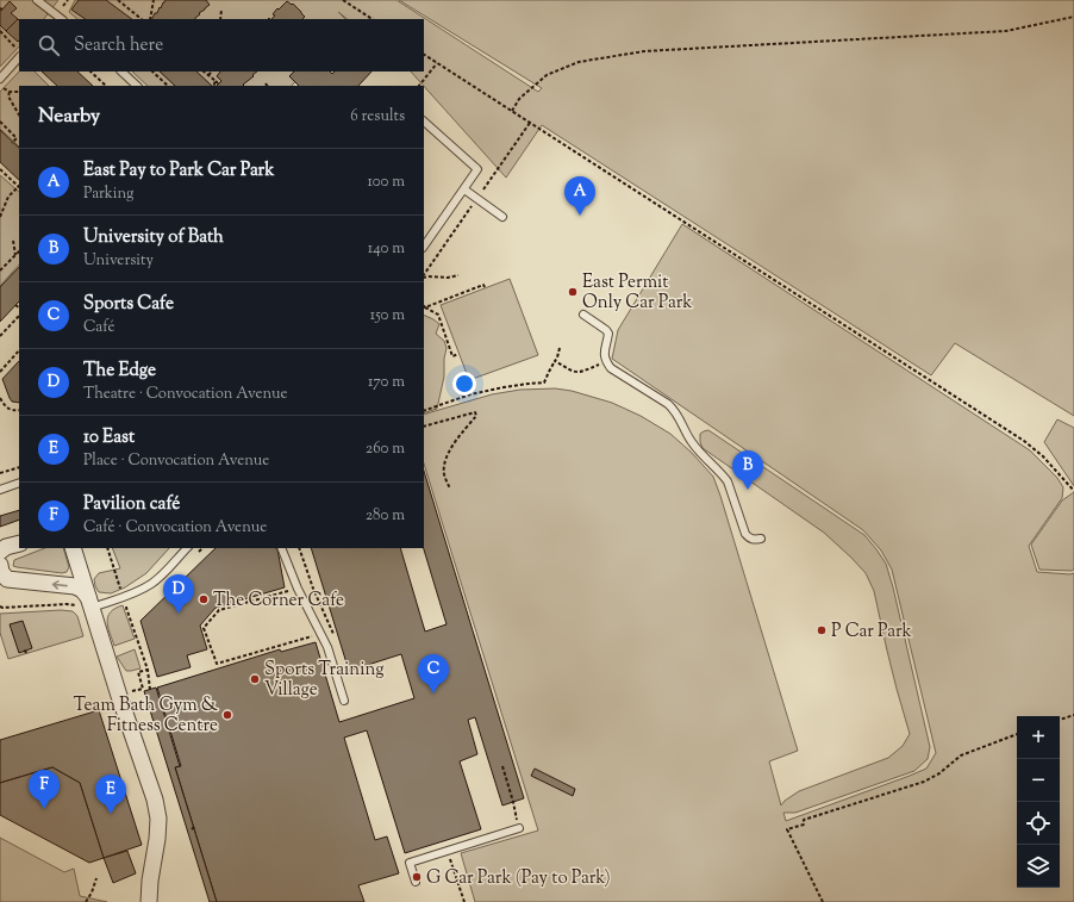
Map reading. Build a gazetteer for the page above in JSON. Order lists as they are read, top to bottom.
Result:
{
  "places": [
    "East Permit Only Car Park",
    "The Corner Cafe",
    "P Car Park",
    "Sports Training Village",
    "Team Bath Gym & Fitness Centre",
    "G Car Park (Pay to Park)"
  ],
  "page": {
    "search": "Search here",
    "heading": ["Nearby", "6 results"],
    "list": [
      {
        "mark": "A",
        "name": "East Pay to Park Car Park",
        "note": "Parking",
        "value": "100 m"
      },
      {
        "mark": "B",
        "name": "University of Bath",
        "note": "University",
        "value": "140 m"
      },
      {
        "mark": "C",
        "name": "Sports Cafe",
        "note": "Café",
        "value": "150 m"
      },
      {
        "mark": "D",
        "name": "The Edge",
        "note": "Theatre · Convocation Avenue",
        "value": "170 m"
      },
      {
        "mark": "E",
        "name": "10 East",
        "note": "Place · Convocation Avenue",
        "value": "260 m"
      },
      {
        "mark": "F",
        "name": "Pavilion café",
        "note": "Café · Convocation Avenue",
        "value": "280 m"
      }
    ],
    "pins": [
      "A",
      "B",
      "D",
      "C",
      "F",
      "E"
    ],
    "map_buttons": ["+", "−"]
  }
}
